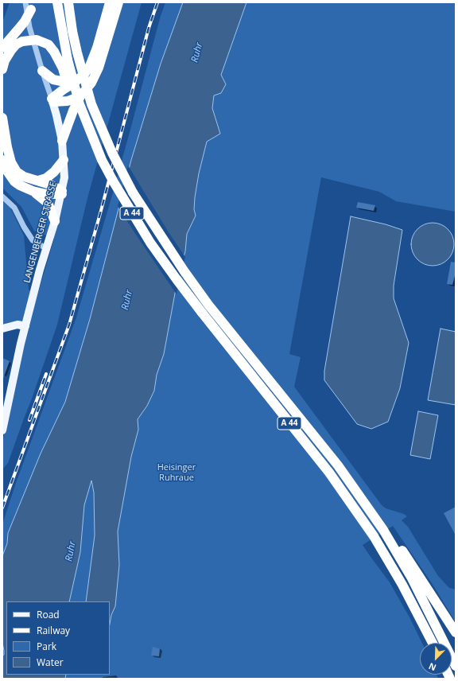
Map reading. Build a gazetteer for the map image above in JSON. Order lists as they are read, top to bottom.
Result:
{
  "streets": {
    "highway": ["A 44"],
    "main road": ["LANGENBERGER STRASSE"]
  },
  "water": ["Ruhr"],
  "parks": ["Heisinger Ruhraue"],
  "legend": [
    "Road",
    "Railway",
    "Park",
    "Water"
  ],
  "north": "bottom left"
}
